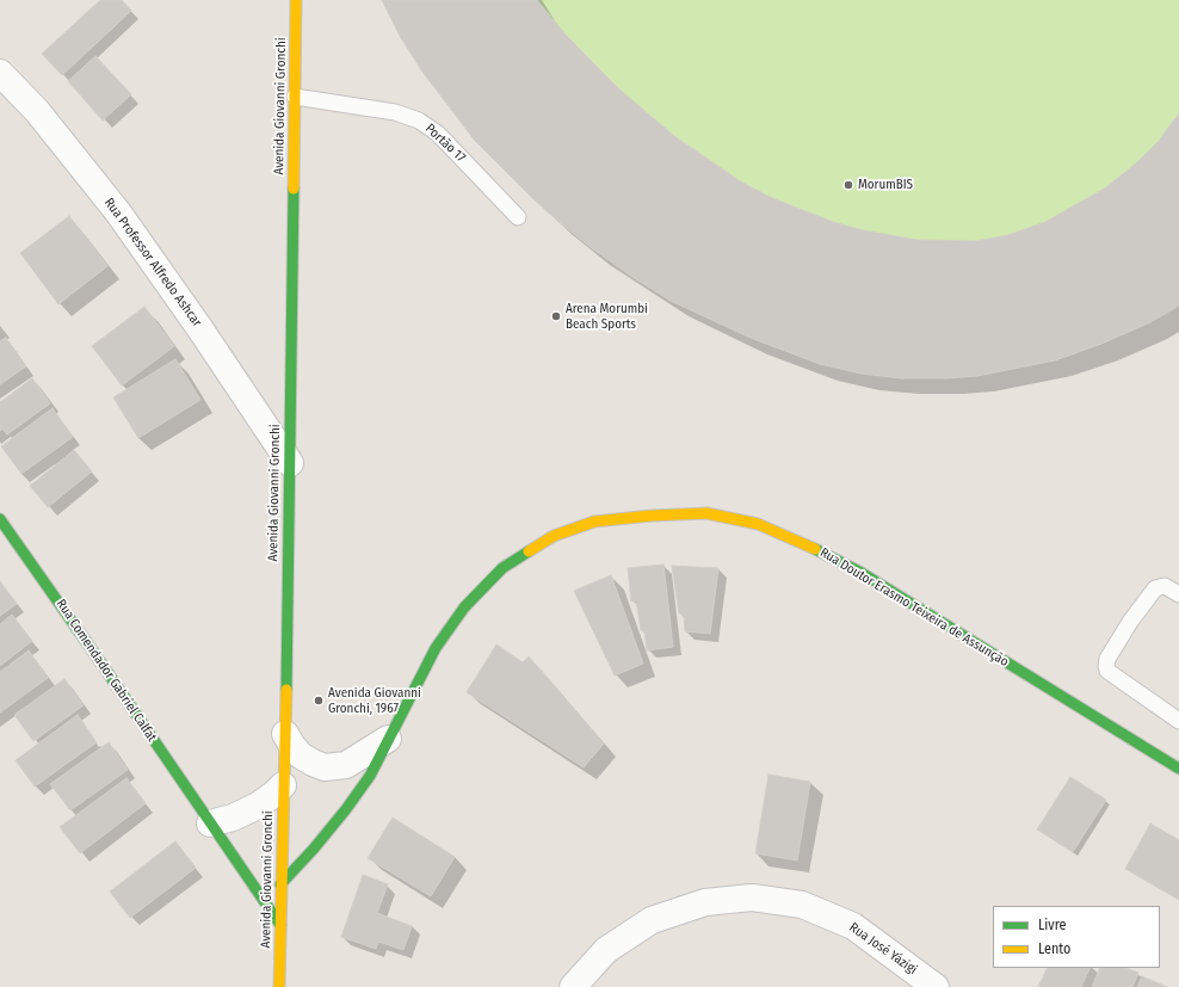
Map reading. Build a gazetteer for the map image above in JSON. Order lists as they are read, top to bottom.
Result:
{
  "streets": {
    "street": [
      "Avenida Giovanni Gronchi",
      "Rua Professor Alfredo Ashcar",
      "Rua Doutor Erasmo Teixeira de Assunção",
      "Rua Comendador Gabriel Calfat",
      "Rua José Yázigi"
    ],
    "lane": ["Portão 17"]
  },
  "crossings": [
    ["Avenida Giovanni Gronchi", "Portão 17"],
    ["Avenida Giovanni Gronchi", "Rua Professor Alfredo Ashcar"],
    ["Avenida Giovanni Gronchi", "Rua Doutor Erasmo Teixeira de Assunção"],
    ["Avenida Giovanni Gronchi", "Rua Comendador Gabriel Calfat"]
  ],
  "places": ["MorumBIS", "Arena Morumbi Beach Sports", "Avenida Giovanni Gronchi, 1967"],
  "legend": ["Livre", "Lento"]
}
